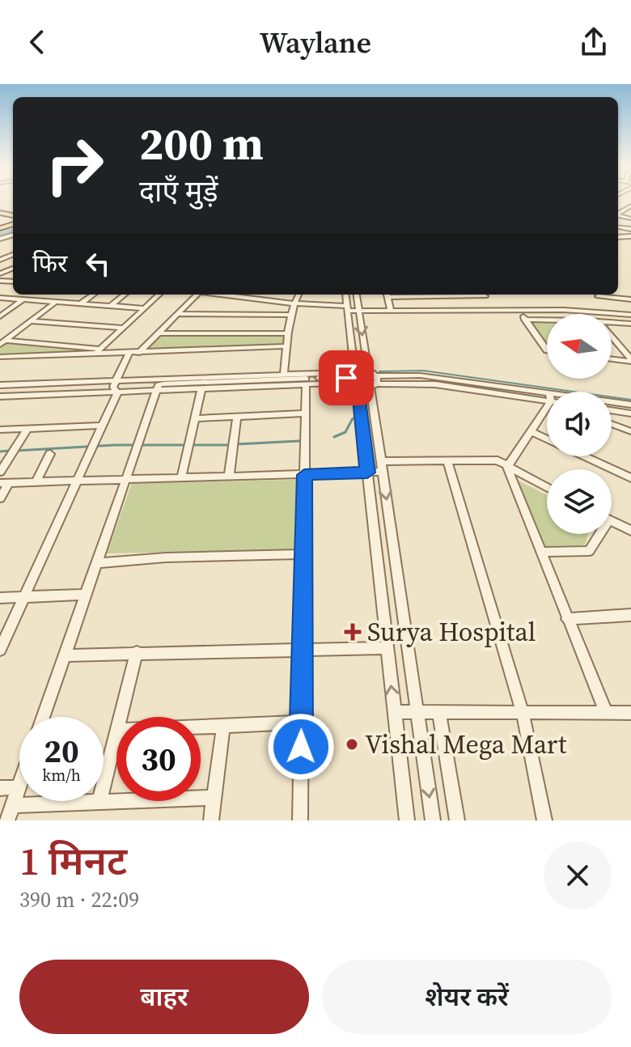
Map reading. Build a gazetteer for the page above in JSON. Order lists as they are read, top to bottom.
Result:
{
  "places": {
    "health": ["Surya Hospital"],
    "other": ["Vishal Mega Mart"]
  },
  "north": "left",
  "page": {
    "header": "Waylane",
    "turn": ["200 m", "दाएँ मुड़ें"],
    "then": "फिर",
    "speed": "20 km/h",
    "limit": "30",
    "heading": ["1 मिनट", "390 m · 22:09"],
    "buttons": ["बाहर", "शेयर करें"]
  }
}
